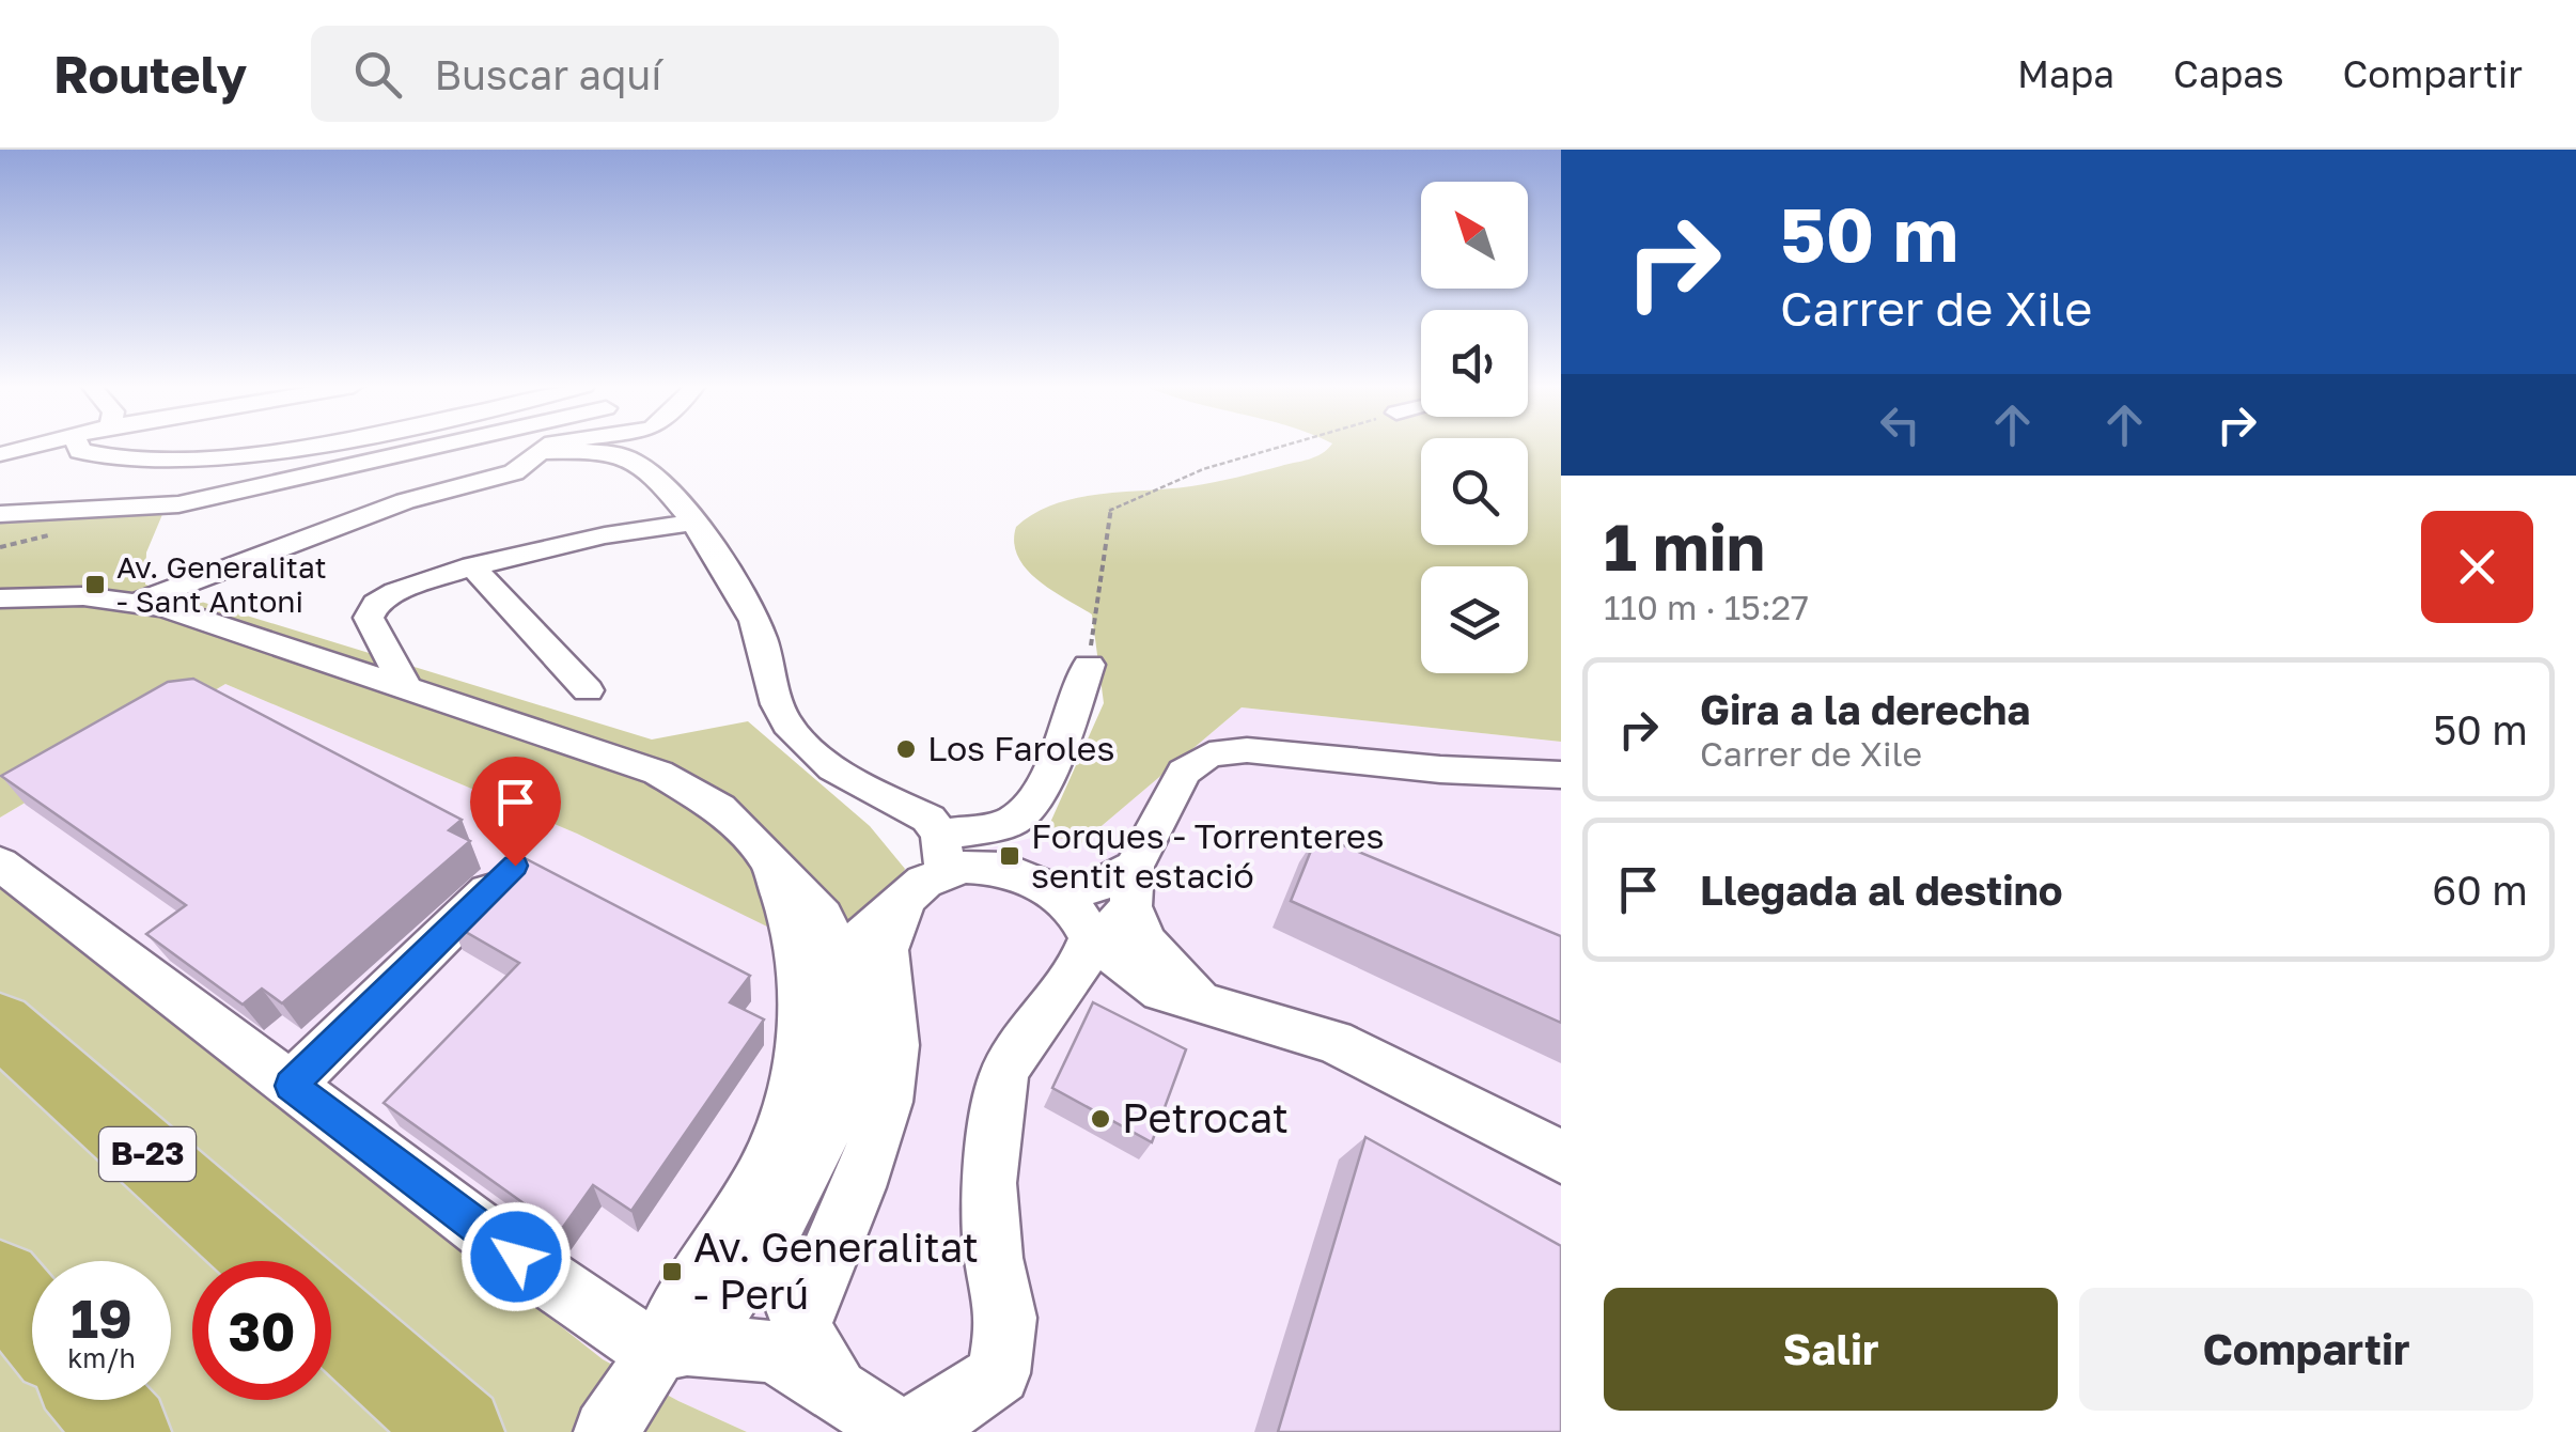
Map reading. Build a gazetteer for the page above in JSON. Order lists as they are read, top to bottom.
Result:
{
  "streets": {
    "highway": ["B-23"]
  },
  "places": {
    "transit": ["Av. Generalitat - Sant Antoni", "Forques - Torrenteres sentit estació", "Av. Generalitat - Perú"],
    "other": ["Los Faroles", "Petrocat"]
  },
  "north": "top left",
  "page": {
    "header": "Routely",
    "search": "Buscar aquí",
    "nav": ["Mapa", "Capas", "Compartir"],
    "turn": ["50 m", "Carrer de Xile"],
    "heading": ["1 min", "110 m · 15:27"],
    "list": [
      {
        "name": "Gira a la derecha",
        "note": "Carrer de Xile",
        "value": "50 m"
      },
      {
        "name": "Llegada al destino",
        "value": "60 m"
      }
    ],
    "speed": "19 km/h",
    "limit": "30",
    "buttons": ["Salir", "Compartir"]
  }
}
